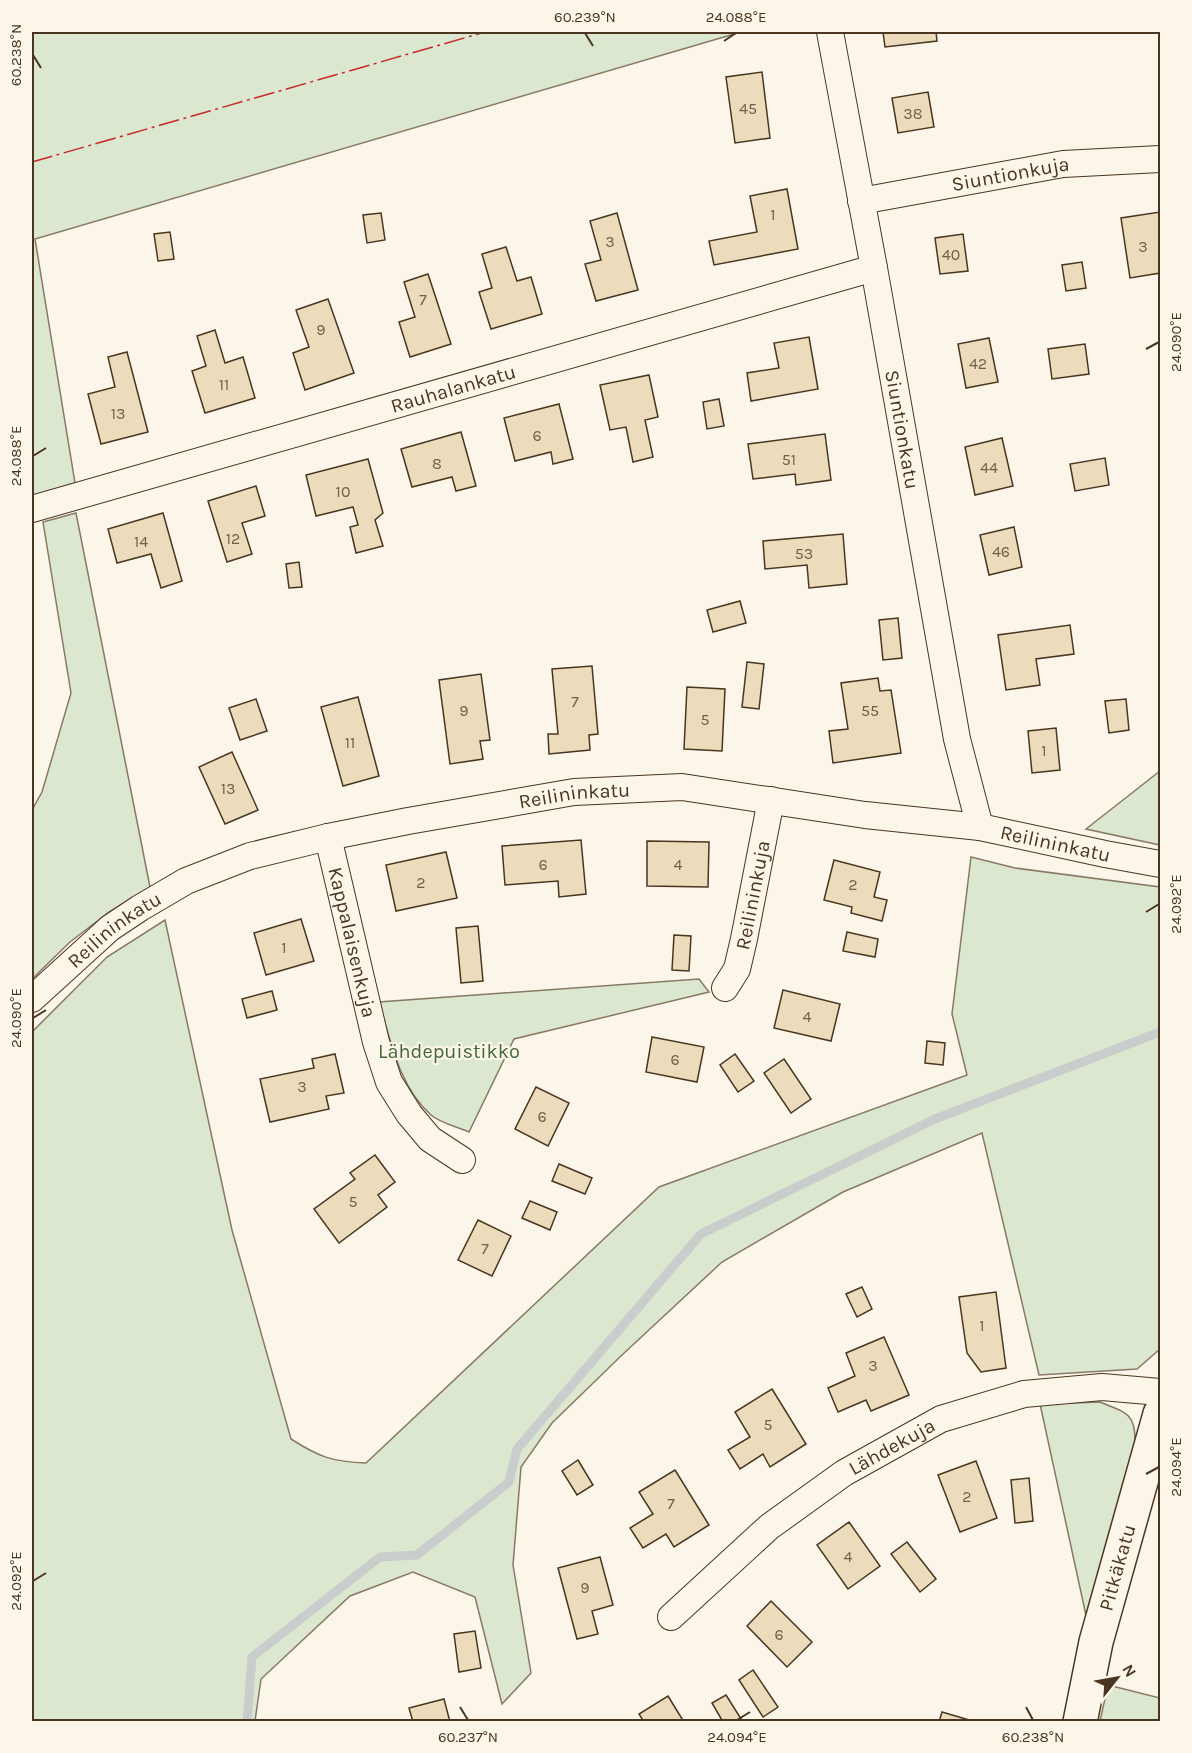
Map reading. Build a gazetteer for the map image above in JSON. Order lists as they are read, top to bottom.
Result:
{
  "streets": {
    "street": [
      "Siuntionkuja",
      "Rauhalankatu",
      "Siuntionkatu",
      "Reilininkatu",
      "Reilininkuja",
      "Kappalaisenkuja",
      "Lähdekuja",
      "Pitkäkatu"
    ]
  },
  "crossings": [
    ["Siuntionkuja", "Siuntionkatu"],
    ["Rauhalankatu", "Siuntionkatu"],
    ["Siuntionkatu", "Reilininkatu"],
    ["Reilininkatu", "Reilininkuja"],
    ["Reilininkatu", "Kappalaisenkuja"]
  ],
  "parks": ["Lähdepuistikko"],
  "house_numbers": [
    "45",
    "38",
    "1",
    "3",
    "3",
    "40",
    "7",
    "9",
    "42",
    "11",
    "13",
    "6",
    "51",
    "8",
    "44",
    "10",
    "12",
    "14",
    "46",
    "53",
    "7",
    "9",
    "55",
    "5",
    "11",
    "1",
    "13",
    "6",
    "4",
    "2",
    "2",
    "1",
    "4",
    "6",
    "3",
    "6",
    "5",
    "7",
    "1",
    "3",
    "5",
    "2",
    "7",
    "4",
    "9",
    "6"
  ],
  "north": "top right",
  "coordinates": [
    "60.239°N",
    "24.088°E",
    "60.238°N",
    "24.090°E",
    "24.092°E",
    "24.094°E",
    "60.237°N"
  ]
}
